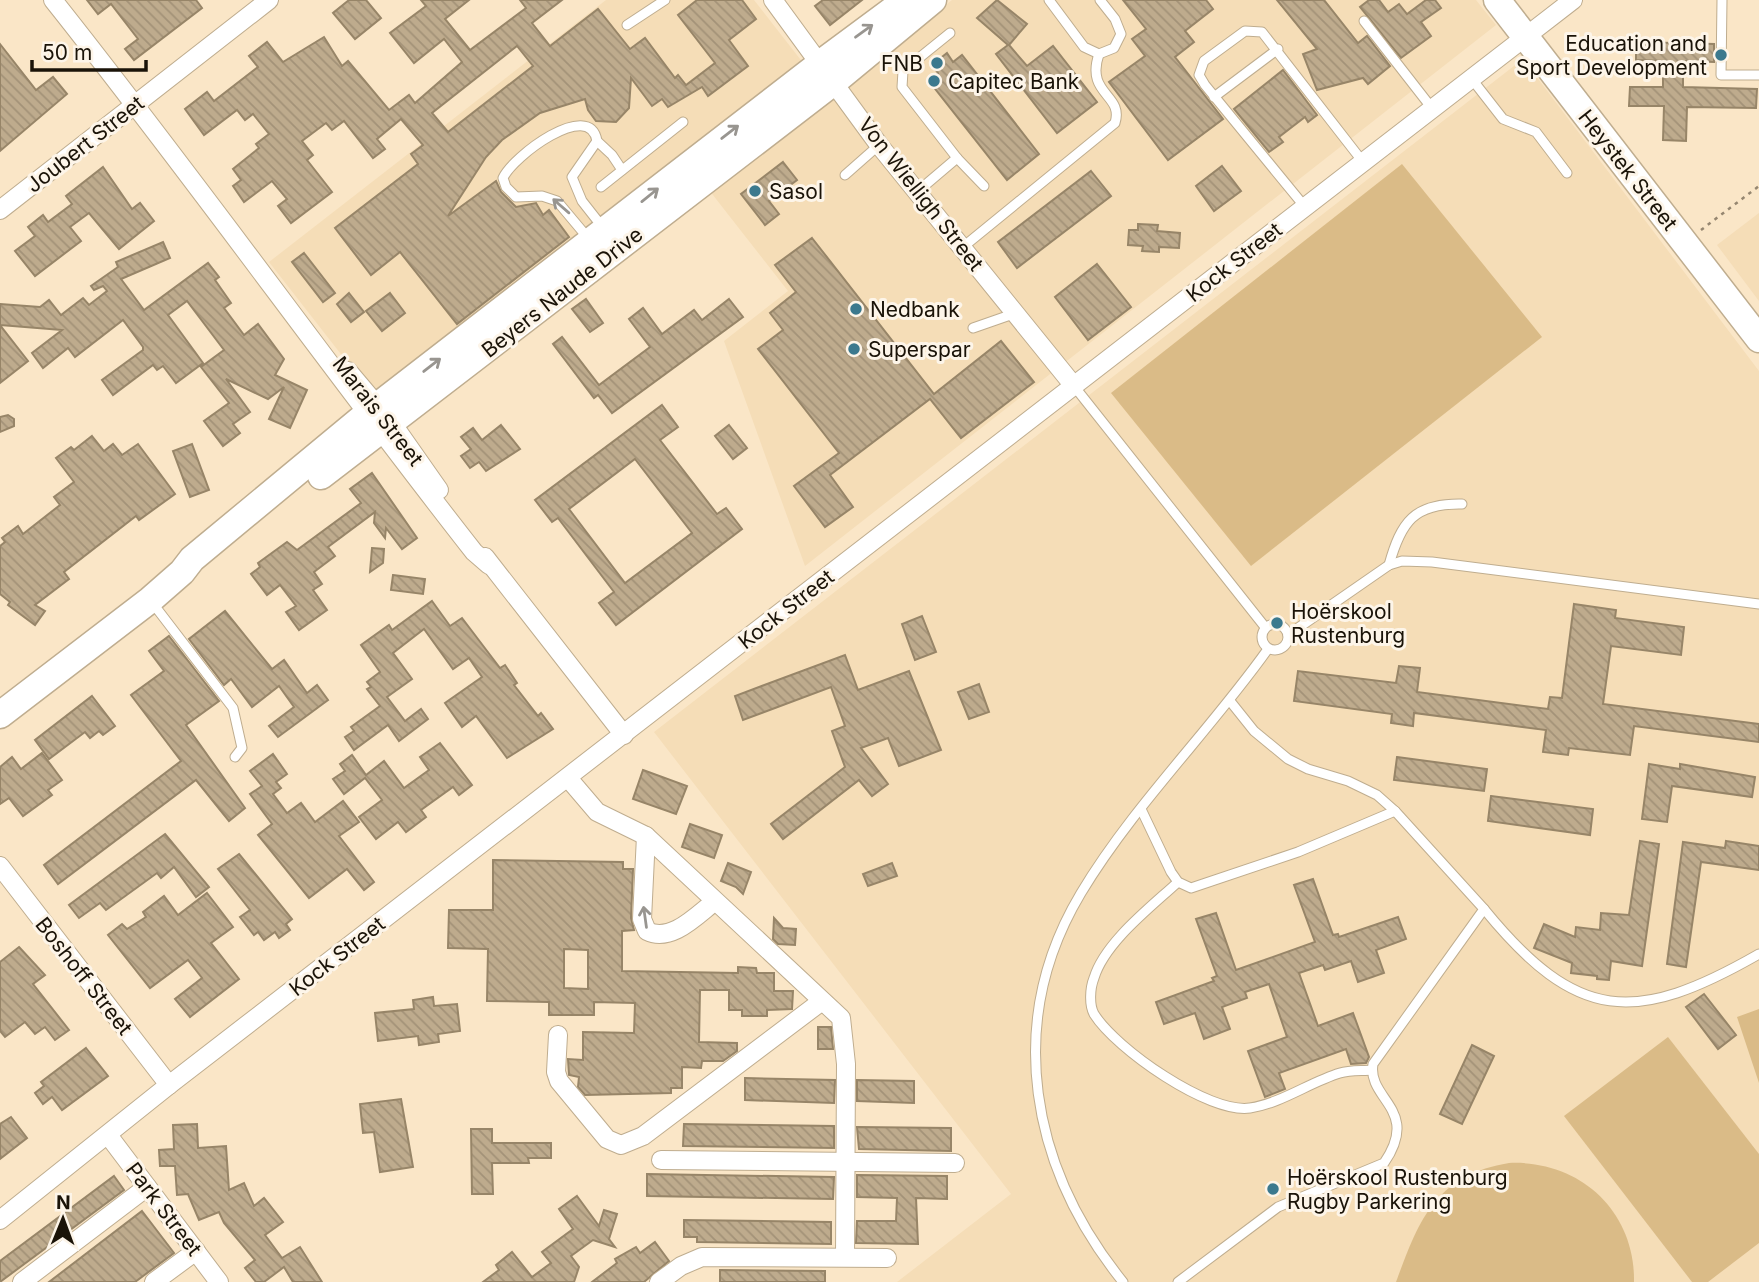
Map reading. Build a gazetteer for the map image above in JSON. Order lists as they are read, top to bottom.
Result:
{
  "streets": {
    "street": [
      "Joubert Street",
      "Heystek Street",
      "Von Wielligh Street",
      "Kock Street",
      "Beyers Naude Drive",
      "Marais Street",
      "Boshoff Street",
      "Park Street"
    ]
  },
  "crossings": [
    ["Joubert Street", "Marais Street"],
    ["Heystek Street", "Kock Street"],
    ["Von Wielligh Street", "Kock Street"],
    ["Von Wielligh Street", "Beyers Naude Drive"],
    ["Kock Street", "Marais Street"],
    ["Kock Street", "Boshoff Street"],
    ["Kock Street", "Park Street"],
    ["Beyers Naude Drive", "Marais Street"]
  ],
  "places": [
    "Education and Sport Development",
    "FNB",
    "Capitec Bank",
    "Sasol",
    "Nedbank",
    "Superspar",
    "Hoërskool Rustenburg",
    "Hoërskool Rustenburg Rugby Parkering"
  ],
  "scale_bar": "50 m",
  "north": "top"
}
